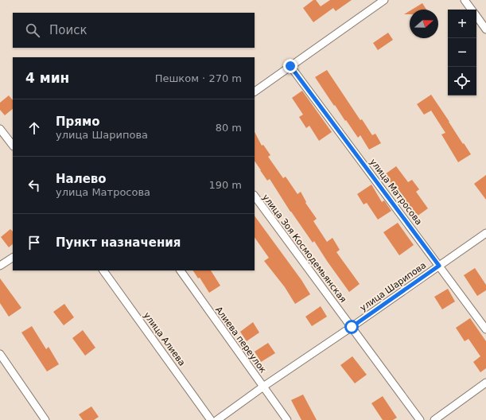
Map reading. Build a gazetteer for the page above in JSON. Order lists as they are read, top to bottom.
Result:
{
  "streets": {
    "street": [
      "улица Матросова",
      "улица Зоя Космодемьянская",
      "улица Шарипова",
      "улица Алиева",
      "Алиева переулок"
    ]
  },
  "crossings": [
    ["улица Матросова", "улица Шарипова"],
    ["улица Зоя Космодемьянская", "улица Шарипова"],
    ["улица Шарипова", "Алиева переулок"]
  ],
  "north": "right",
  "page": {
    "map_buttons": ["+", "−"],
    "search": "Поиск",
    "heading": ["4 мин", "Пешком · 270 m"],
    "list": [
      ["Прямо", "улица Шарипова", "80 m"],
      ["Налево", "улица Матросова", "190 m"],
      "Пункт назначения"
    ]
  }
}
